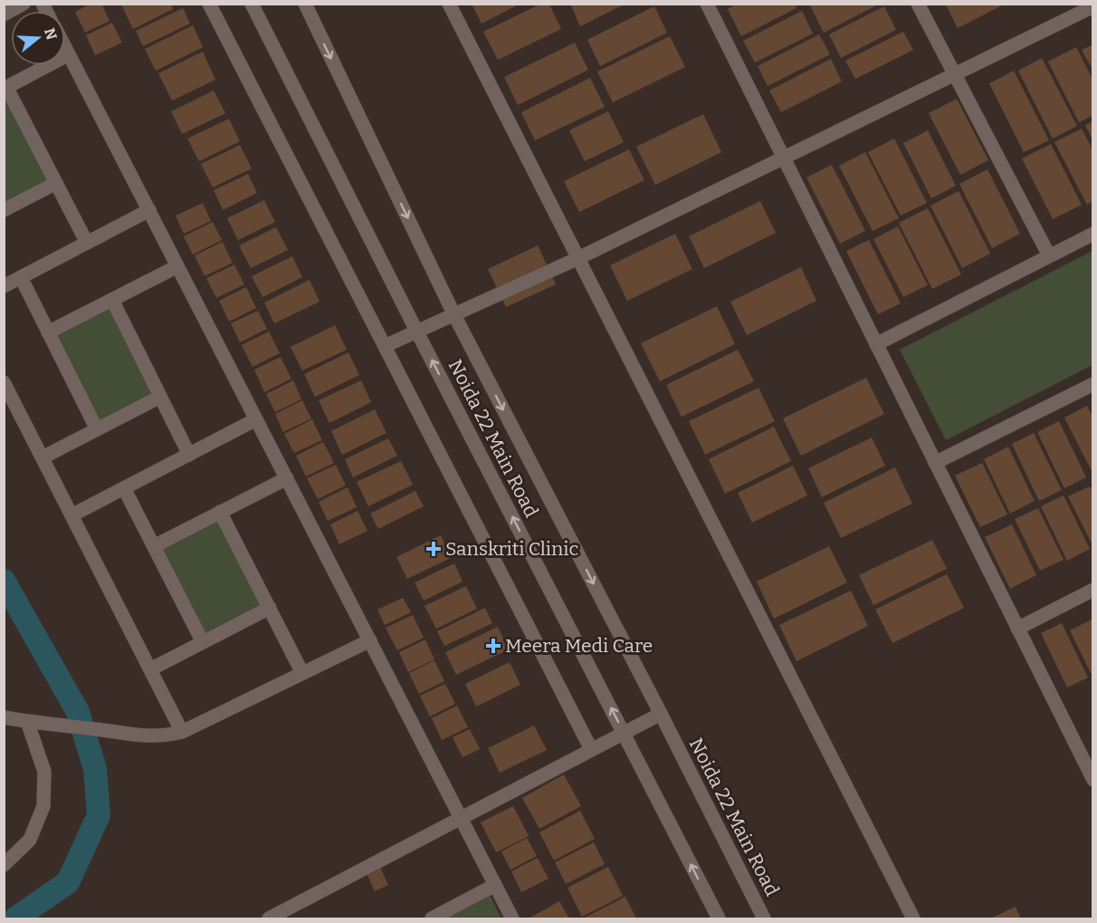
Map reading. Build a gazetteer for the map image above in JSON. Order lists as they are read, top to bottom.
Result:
{
  "streets": {
    "street": ["Noida 22 Main Road"]
  },
  "places": {
    "health": ["Sanskriti Clinic", "Meera Medi Care"]
  },
  "north": "right"
}
